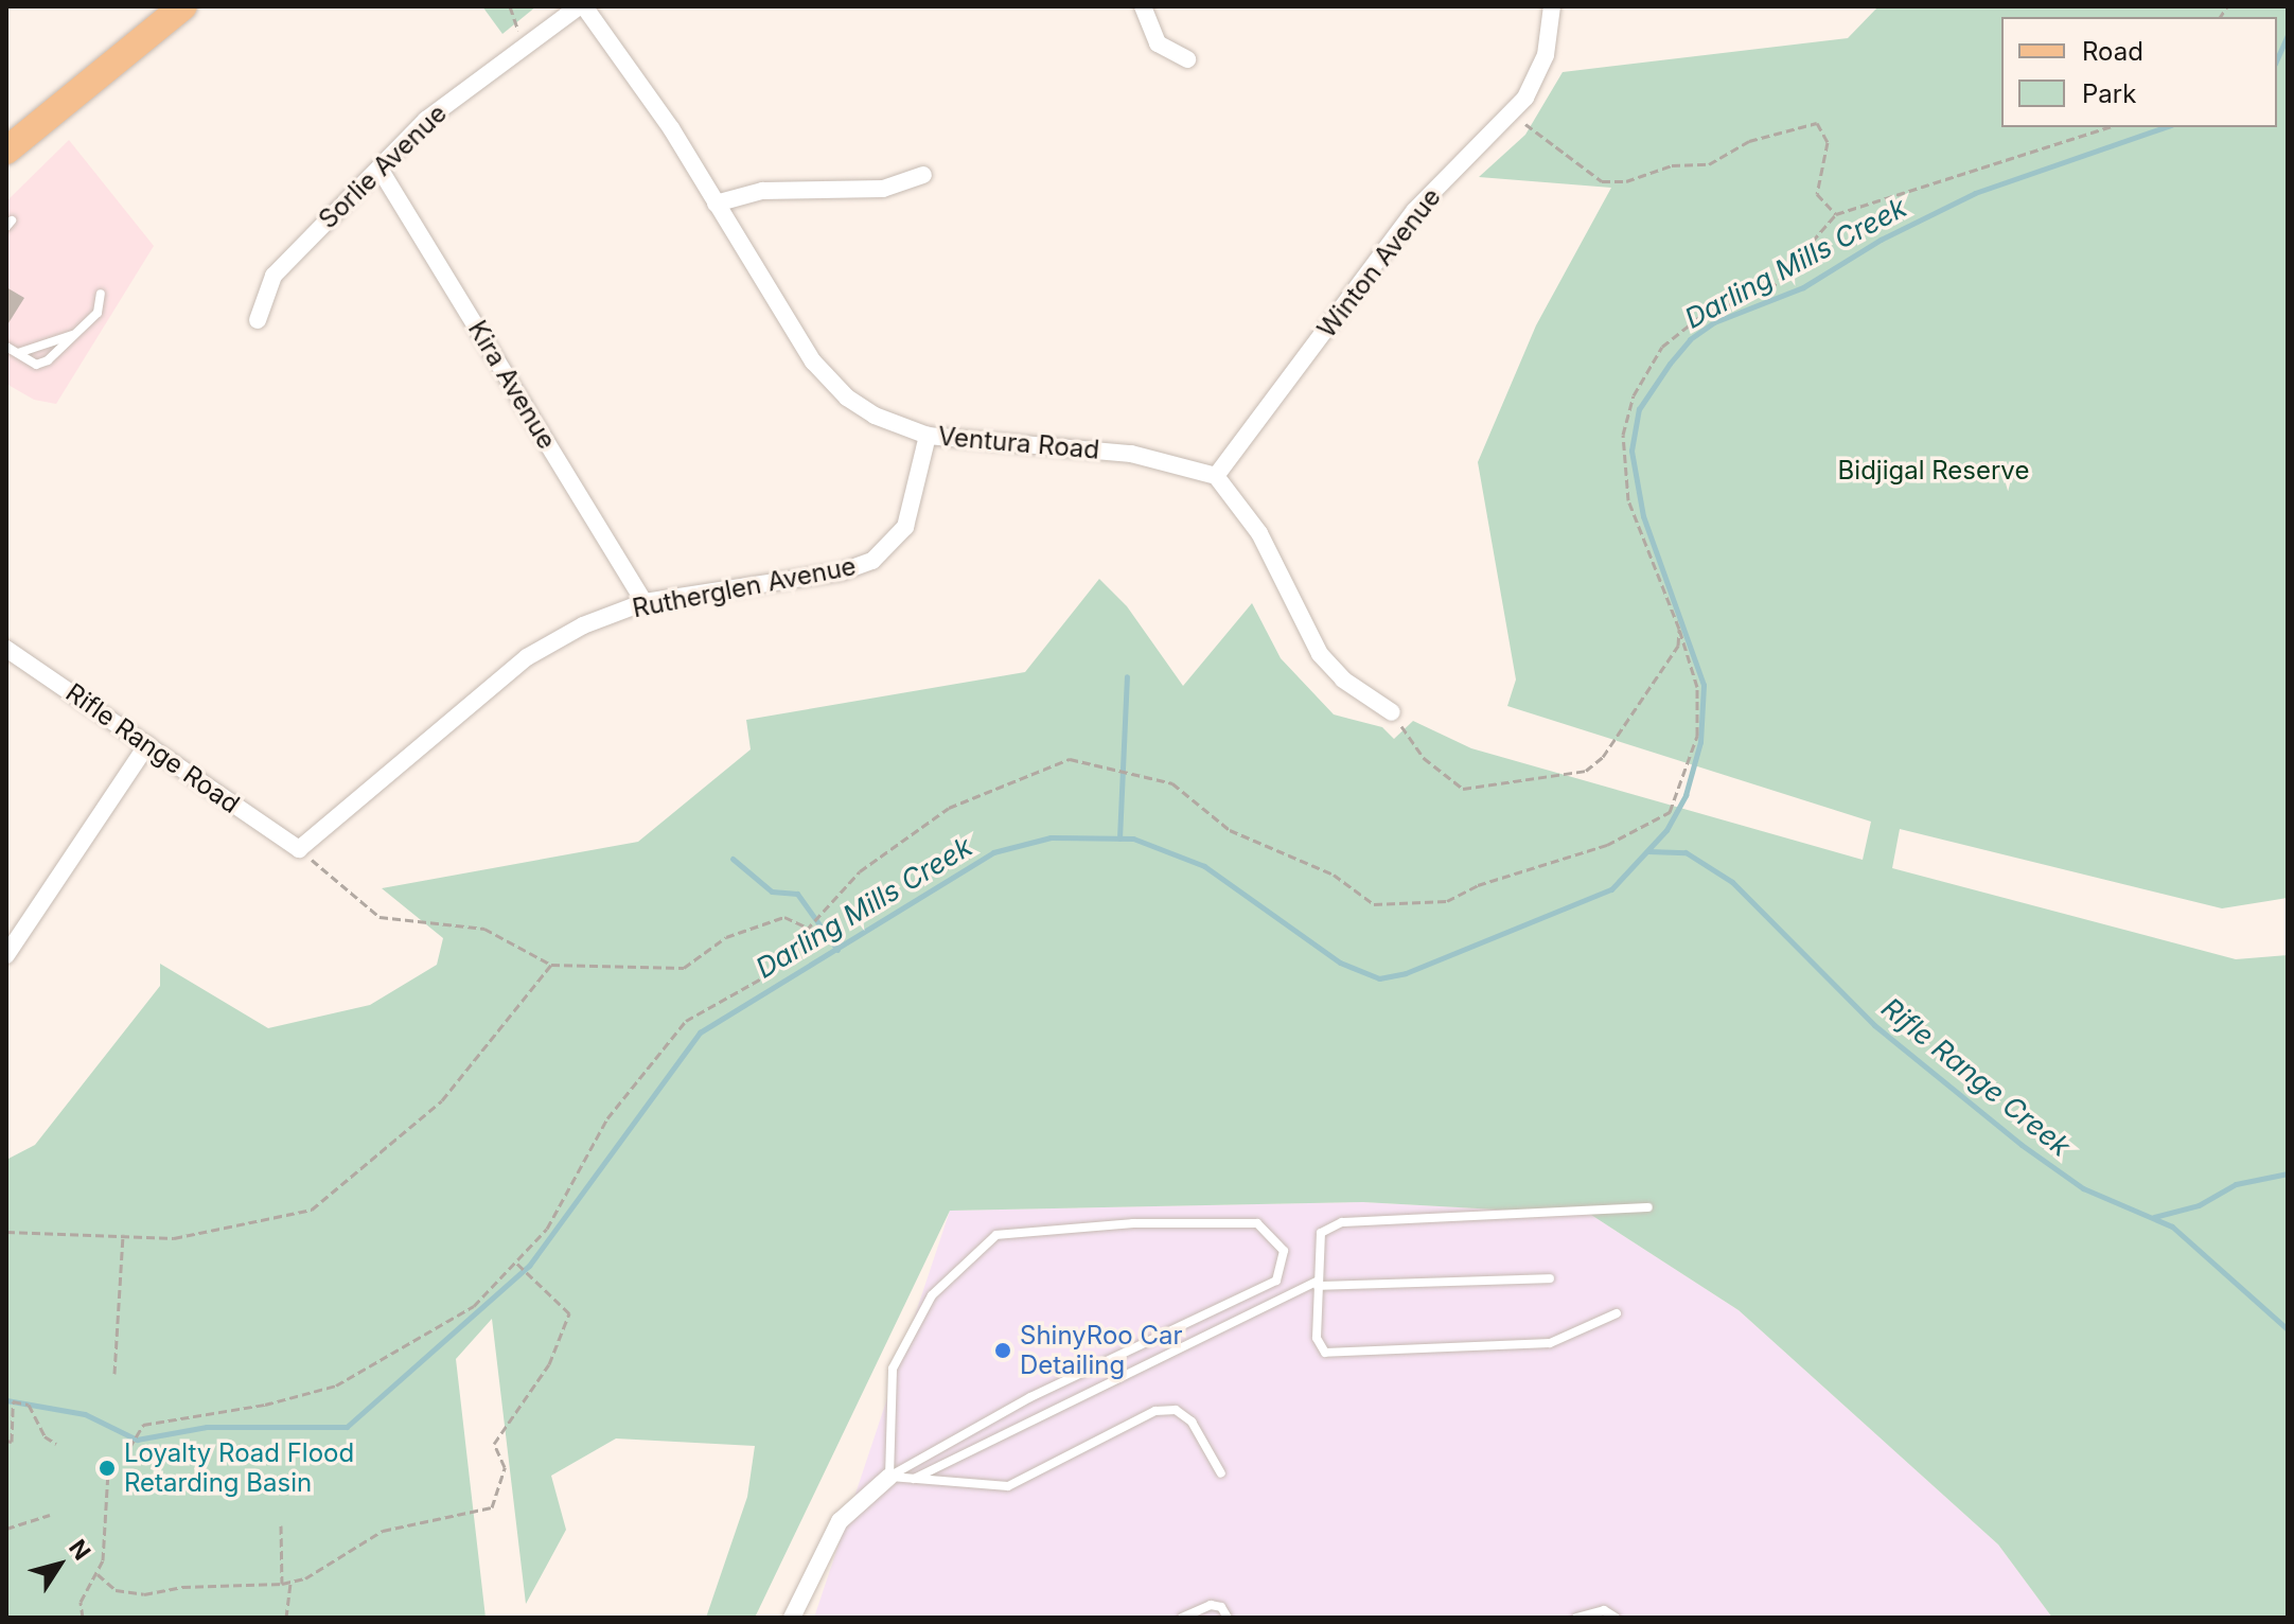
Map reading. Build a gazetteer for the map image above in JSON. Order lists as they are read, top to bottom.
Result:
{
  "streets": {
    "street": [
      "Sorlie Avenue",
      "Winton Avenue",
      "Kira Avenue",
      "Ventura Road",
      "Rutherglen Avenue",
      "Rifle Range Road"
    ]
  },
  "crossings": [
    ["Sorlie Avenue", "Kira Avenue"],
    ["Sorlie Avenue", "Ventura Road"],
    ["Winton Avenue", "Ventura Road"],
    ["Kira Avenue", "Rutherglen Avenue"],
    ["Ventura Road", "Rutherglen Avenue"],
    ["Rutherglen Avenue", "Rifle Range Road"]
  ],
  "water": ["Darling Mills Creek", "Rifle Range Creek"],
  "parks": ["Bidjigal Reserve"],
  "places": ["ShinyRoo Car Detailing", "Loyalty Road Flood Retarding Basin"],
  "legend": ["Road", "Park"],
  "north": "top right"
}
